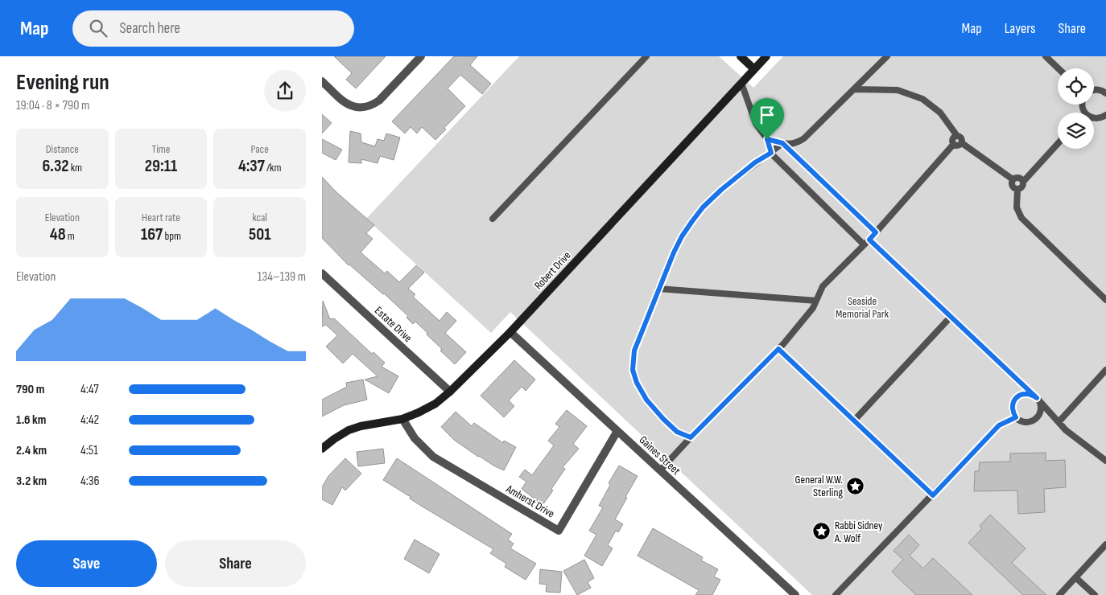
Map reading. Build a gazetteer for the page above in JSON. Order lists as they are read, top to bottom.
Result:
{
  "streets": {
    "street": [
      "Robert Drive",
      "Estate Drive",
      "Gaines Street",
      "Amherst Drive"
    ]
  },
  "crossings": [
    ["Robert Drive", "Estate Drive"],
    ["Robert Drive", "Gaines Street"],
    ["Robert Drive", "Amherst Drive"],
    ["Gaines Street", "Amherst Drive"]
  ],
  "parks": ["Seaside Memorial Park"],
  "places": {
    "place": ["General W.W. Sterling", "Rabbi Sidney A. Wolf"]
  },
  "page": {
    "header": "Map",
    "search": "Search here",
    "nav": ["Map", "Layers", "Share"],
    "heading": ["Evening run", "19:04 · 8 × 790 m"],
    "stats": [
      ["Distance", "6.32 km"],
      ["Time", "29:11"],
      ["Pace", "4:37 /km"],
      ["Elevation", "48 m"],
      ["Heart rate", "167 bpm"],
      ["kcal", "501"]
    ],
    "chart": ["Elevation", "134–139 m"],
    "list": [
      {
        "name": "790 m",
        "note": "4:47"
      },
      {
        "name": "1.6 km",
        "note": "4:42"
      },
      {
        "name": "2.4 km",
        "note": "4:51"
      },
      {
        "name": "3.2 km",
        "note": "4:36"
      }
    ],
    "buttons": ["Save", "Share"]
  }
}
